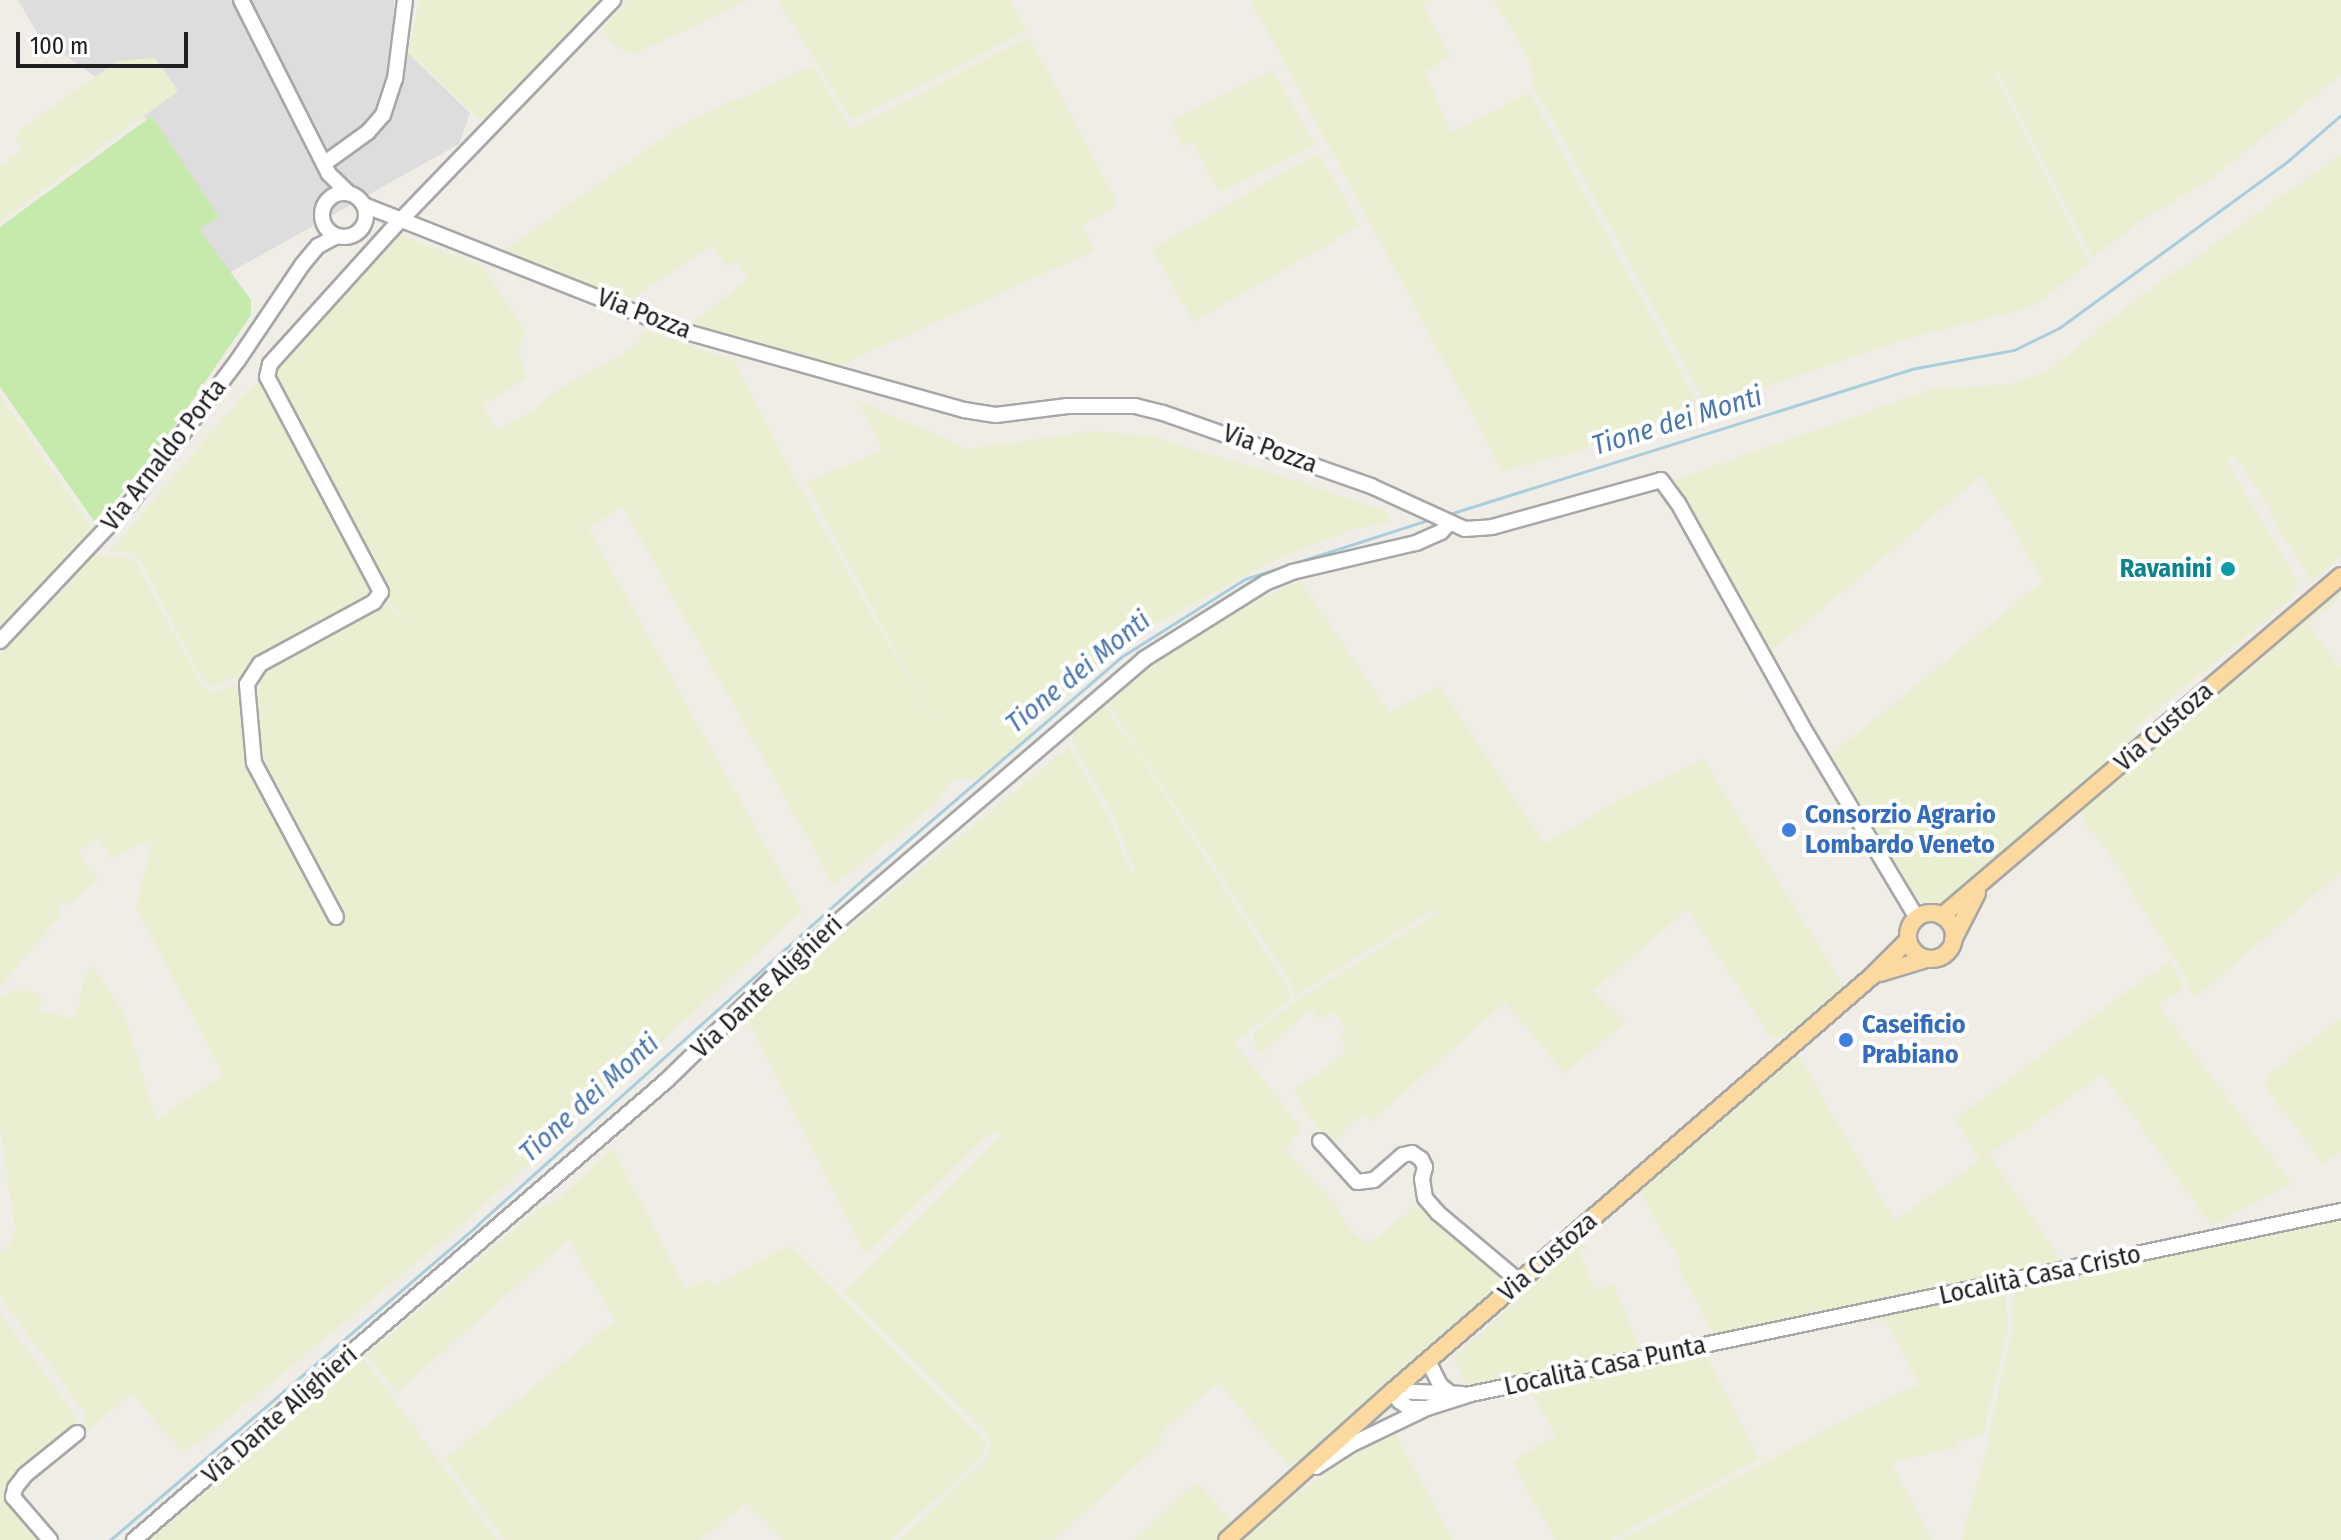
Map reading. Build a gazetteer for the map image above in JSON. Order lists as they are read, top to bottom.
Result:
{
  "streets": {
    "main road": ["Via Custoza"],
    "street": [
      "Via Pozza",
      "Via Arnaldo Porta",
      "Via Dante Alighieri",
      "Località Casa Cristo",
      "Località Casa Punta"
    ]
  },
  "crossings": [
    ["Via Pozza", "Via Arnaldo Porta"],
    ["Via Pozza", "Via Custoza"],
    ["Via Pozza", "Via Dante Alighieri"],
    ["Via Custoza", "Località Casa Punta"],
    ["Località Casa Cristo", "Località Casa Punta"]
  ],
  "water": ["Tione dei Monti"],
  "places": ["Ravanini", "Consorzio Agrario Lombardo Veneto", "Caseificio Prabiano"],
  "scale_bar": "100 m"
}
